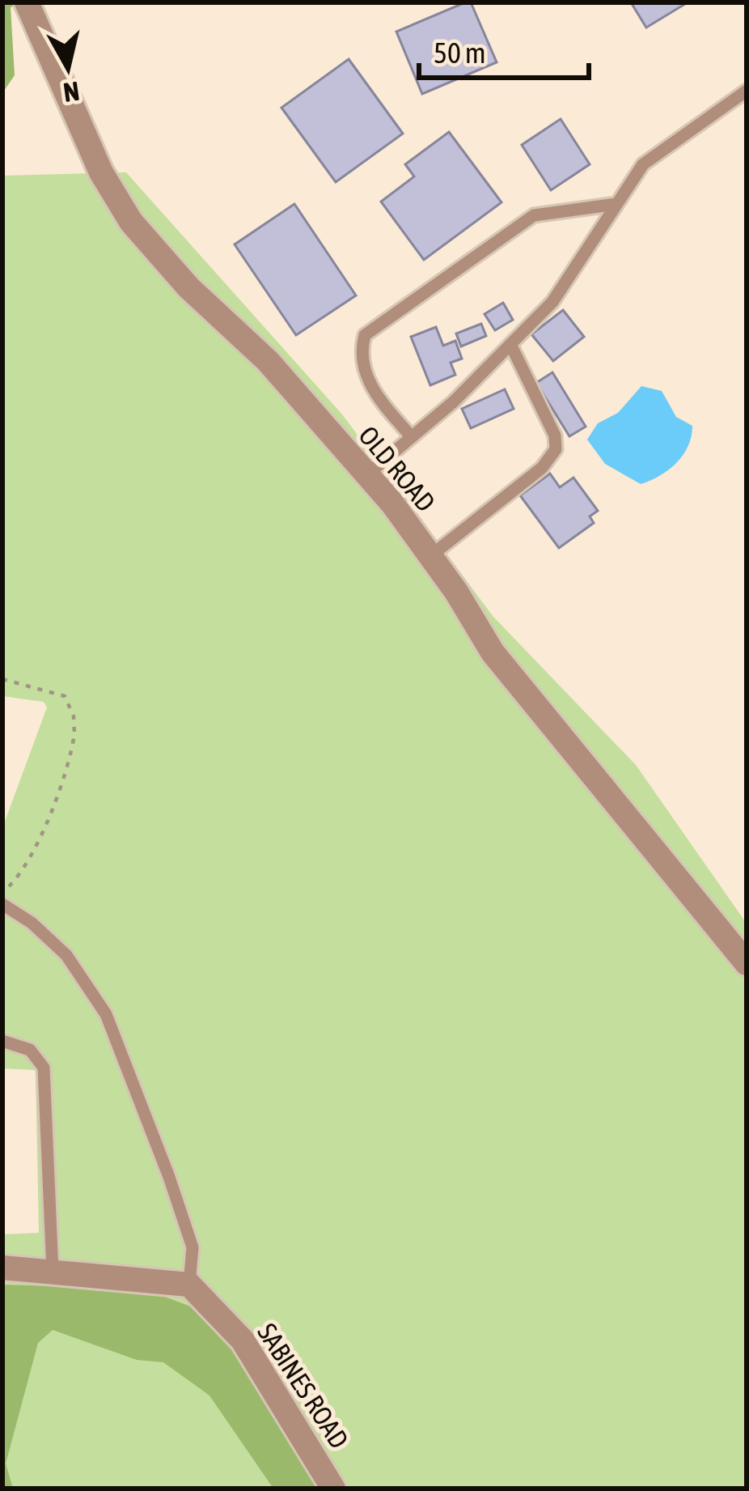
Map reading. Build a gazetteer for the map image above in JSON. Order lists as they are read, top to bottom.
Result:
{
  "streets": {
    "street": ["OLD ROAD", "SABINES ROAD"]
  },
  "scale_bar": "50 m",
  "north": "bottom"
}
